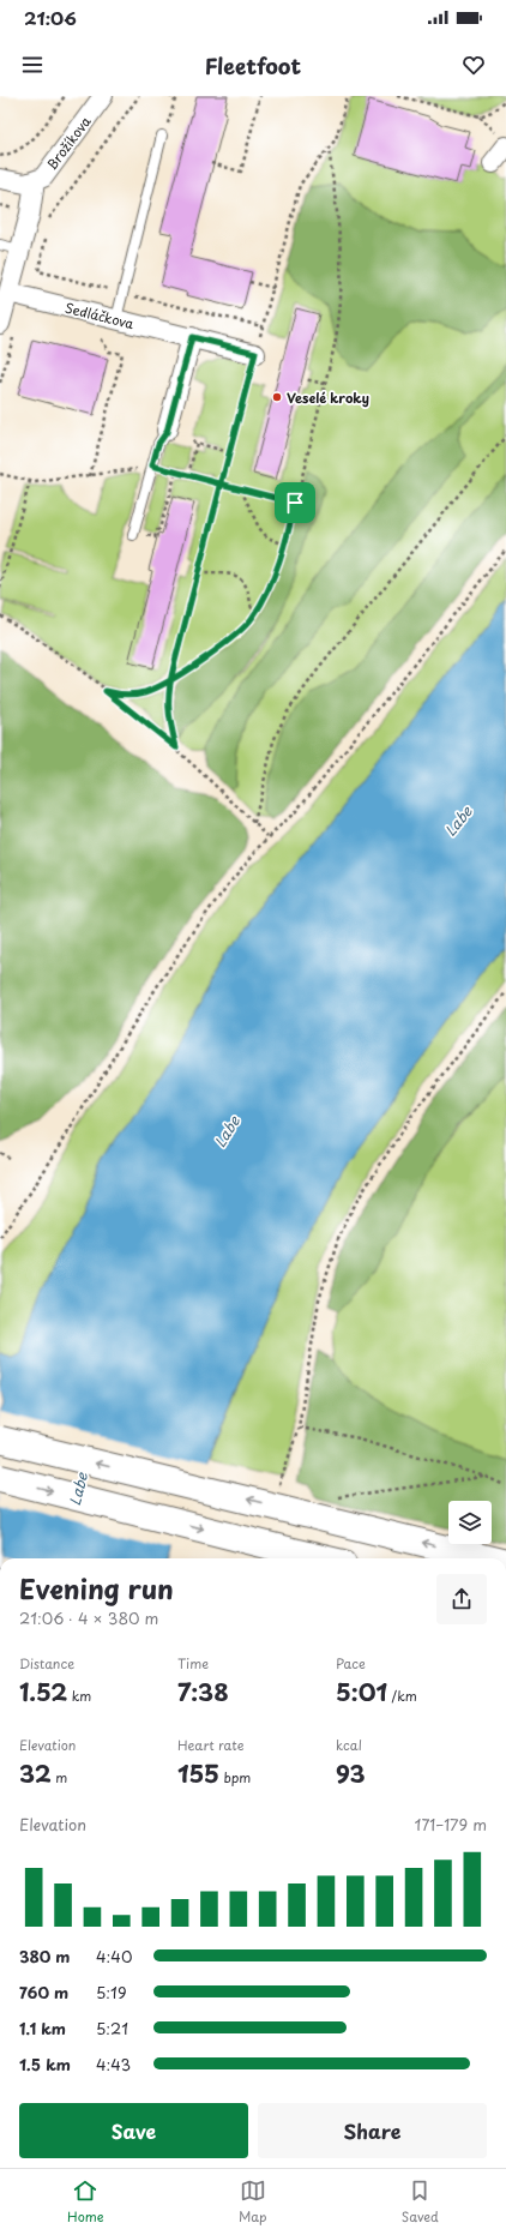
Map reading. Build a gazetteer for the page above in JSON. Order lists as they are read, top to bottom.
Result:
{
  "streets": {
    "street": ["Brožíkova", "Sedláčkova"]
  },
  "water": ["Labe"],
  "places": ["Veselé kroky"],
  "page": {
    "status": "21:06",
    "header": "Fleetfoot",
    "heading": ["Evening run", "21:06 · 4 × 380 m"],
    "stats": [
      ["Distance", "1.52 km"],
      ["Time", "7:38"],
      ["Pace", "5:01 /km"],
      ["Elevation", "32 m"],
      ["Heart rate", "155 bpm"],
      ["kcal", "93"]
    ],
    "chart": ["Elevation", "171–179 m"],
    "list": [
      {
        "name": "380 m",
        "note": "4:40"
      },
      {
        "name": "760 m",
        "note": "5:19"
      },
      {
        "name": "1.1 km",
        "note": "5:21"
      },
      {
        "name": "1.5 km",
        "note": "4:43"
      }
    ],
    "buttons": ["Save", "Share"],
    "tabs": ["Home", "Map", "Saved"]
  }
}
